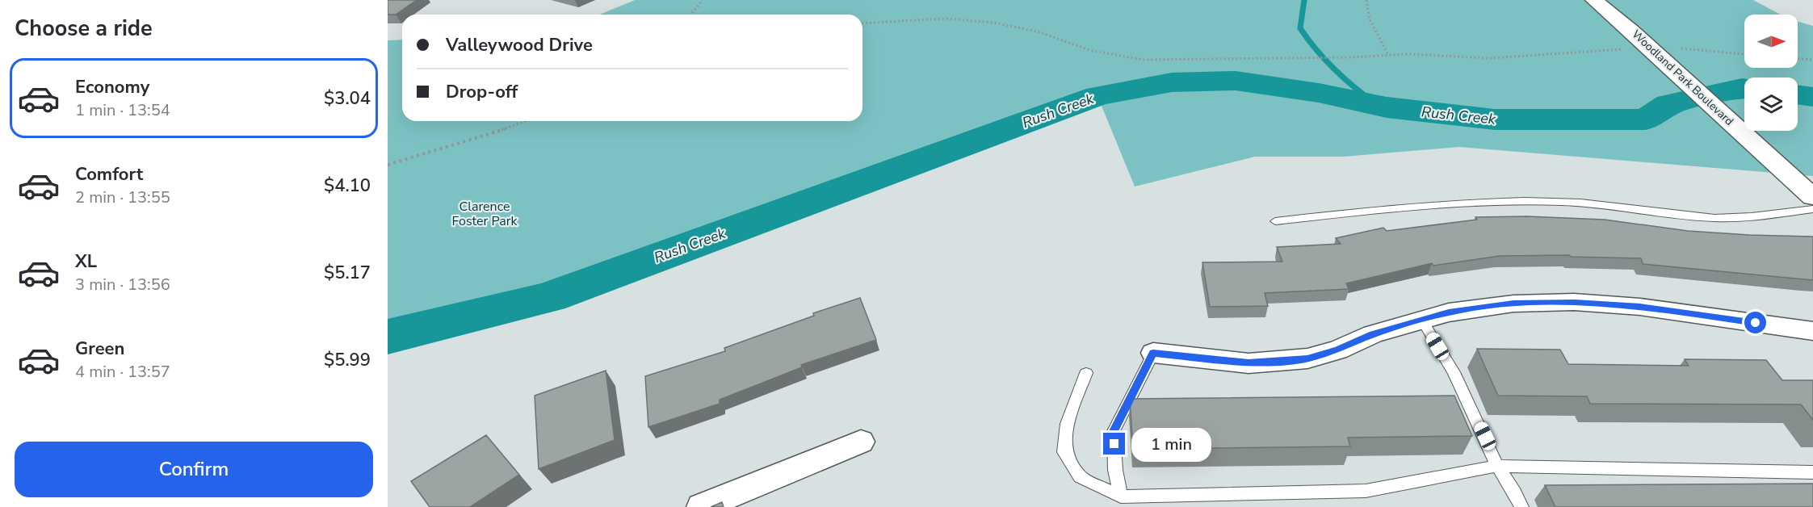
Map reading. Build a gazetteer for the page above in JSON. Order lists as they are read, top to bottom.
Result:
{
  "streets": {
    "street": ["Woodland Park Boulevard"]
  },
  "water": ["Rush Creek"],
  "parks": ["Clarence Foster Park"],
  "north": "right",
  "page": {
    "heading": "Choose a ride",
    "banner": ["Valleywood Drive", "Drop-off"],
    "list": [
      {
        "name": "Economy",
        "note": "1 min · 13:54",
        "value": "$3.04"
      },
      {
        "name": "Comfort",
        "note": "2 min · 13:55",
        "value": "$4.10"
      },
      {
        "name": "XL",
        "note": "3 min · 13:56",
        "value": "$5.17"
      },
      {
        "name": "Green",
        "note": "4 min · 13:57",
        "value": "$5.99"
      }
    ],
    "bubble": "1 min",
    "buttons": "Confirm"
  }
}
